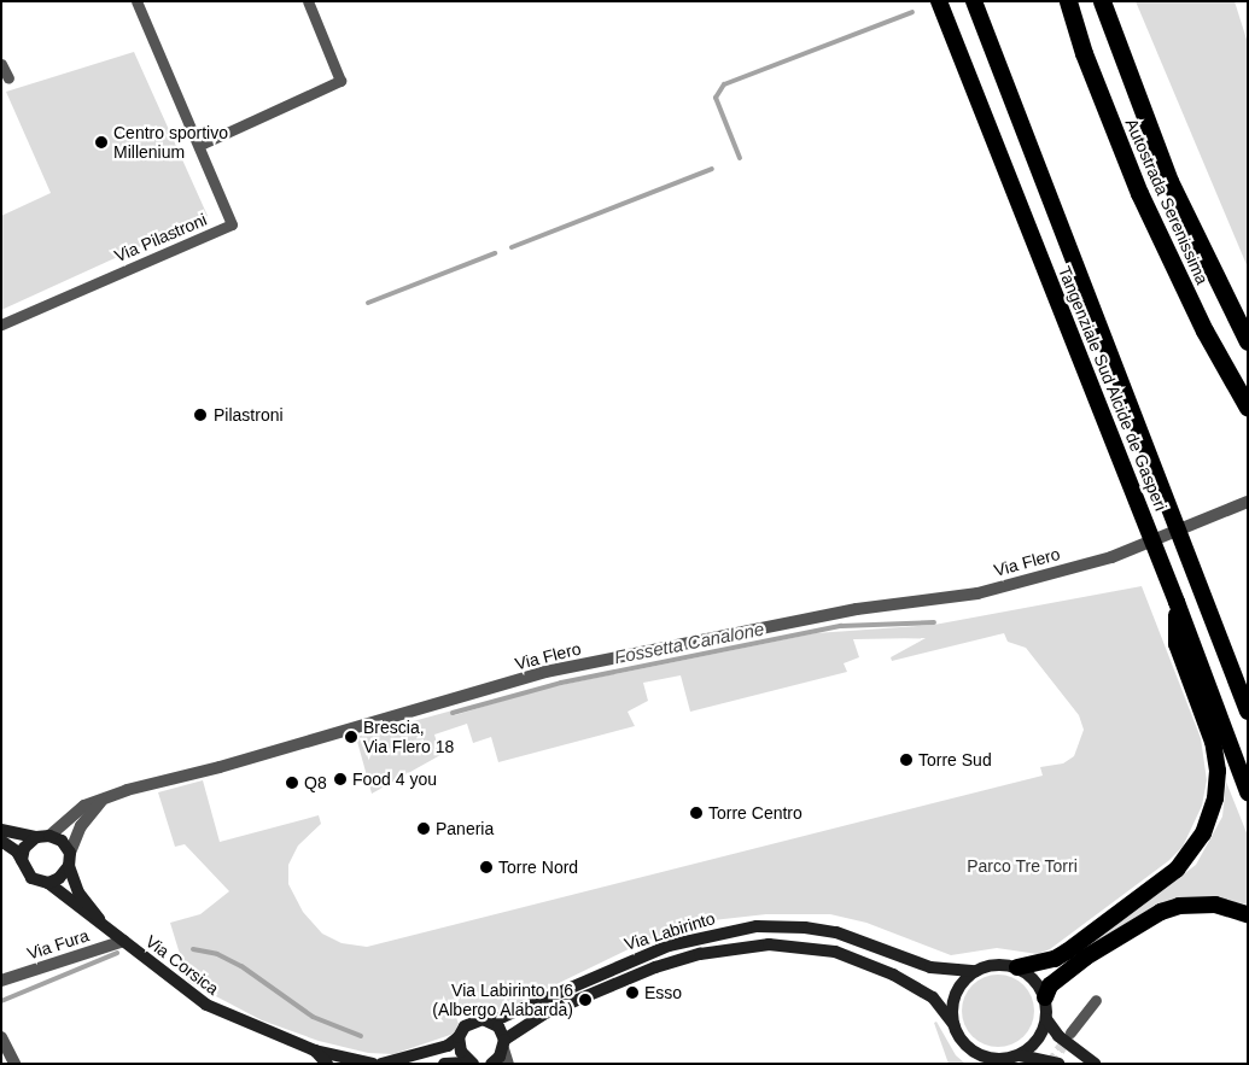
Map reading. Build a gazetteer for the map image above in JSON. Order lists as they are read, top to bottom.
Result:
{
  "streets": {
    "highway": ["Autostrada Serenissima", "Tangenziale Sud Alcide de Gasperi"],
    "main road": ["Via Labirinto", "Via Corsica"],
    "street": ["Via Pilastroni", "Via Flero", "Via Fura"]
  },
  "crossings": [
    ["Via Flero", "Via Corsica"],
    ["Via Fura", "Via Corsica"]
  ],
  "water": ["Fossetta Canalone"],
  "parks": ["Parco Tre Torri"],
  "places": [
    "Centro sportivo Millenium",
    "Pilastroni",
    "Brescia, Via Flero 18",
    "Torre Sud",
    "Food 4 you",
    "Q8",
    "Torre Centro",
    "Paneria",
    "Torre Nord",
    "Esso",
    "Via Labirinto n 6 (Albergo Alabarda)"
  ]
}
